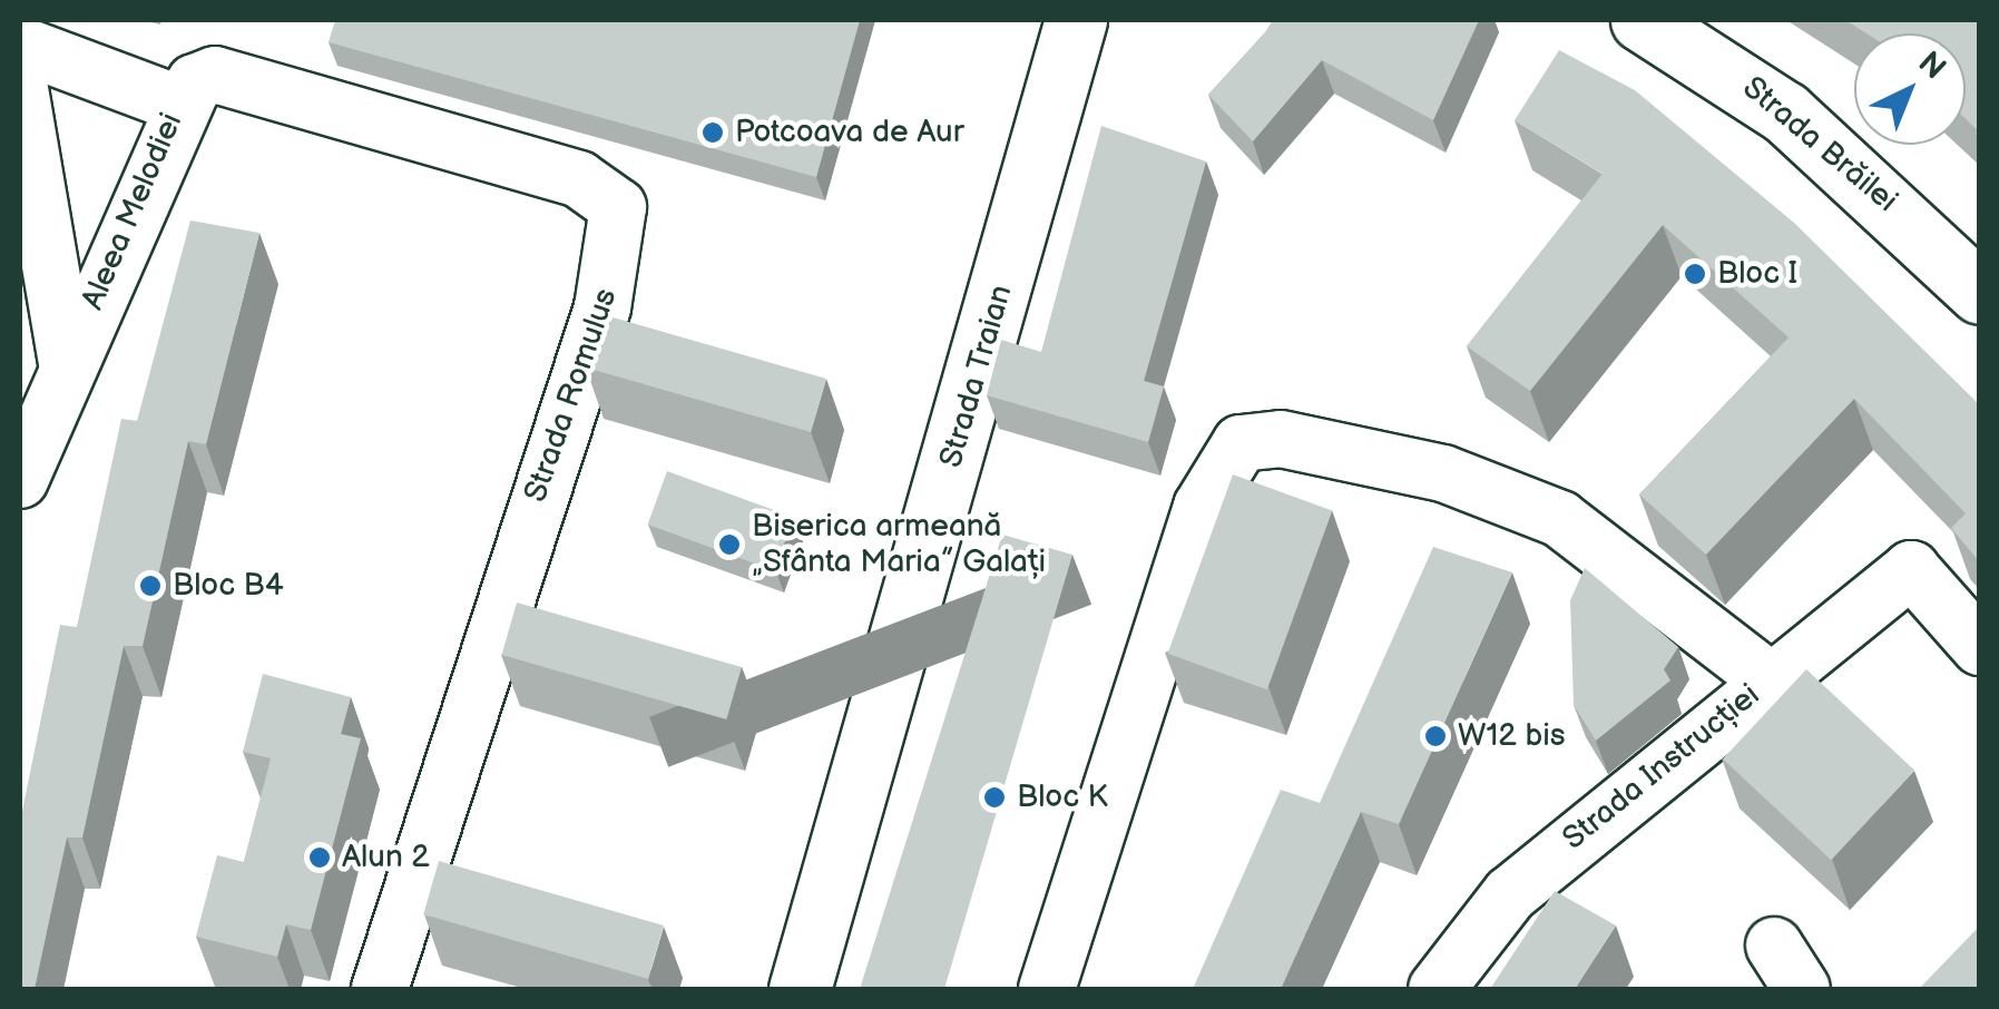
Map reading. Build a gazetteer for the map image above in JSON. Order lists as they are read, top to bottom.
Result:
{
  "streets": {
    "main road": ["Strada Brăilei", "Strada Traian"],
    "street": ["Aleea Melodiei", "Strada Romulus", "Strada Instrucției"]
  },
  "crossings": [
    ["Aleea Melodiei", "Strada Romulus"]
  ],
  "places": [
    "Potcoava de Aur",
    "Bloc I",
    "Biserica armeană „Sfânta Maria” Galați",
    "Bloc B4",
    "W12 bis",
    "Bloc K",
    "Alun 2"
  ],
  "north": "top right"
}
